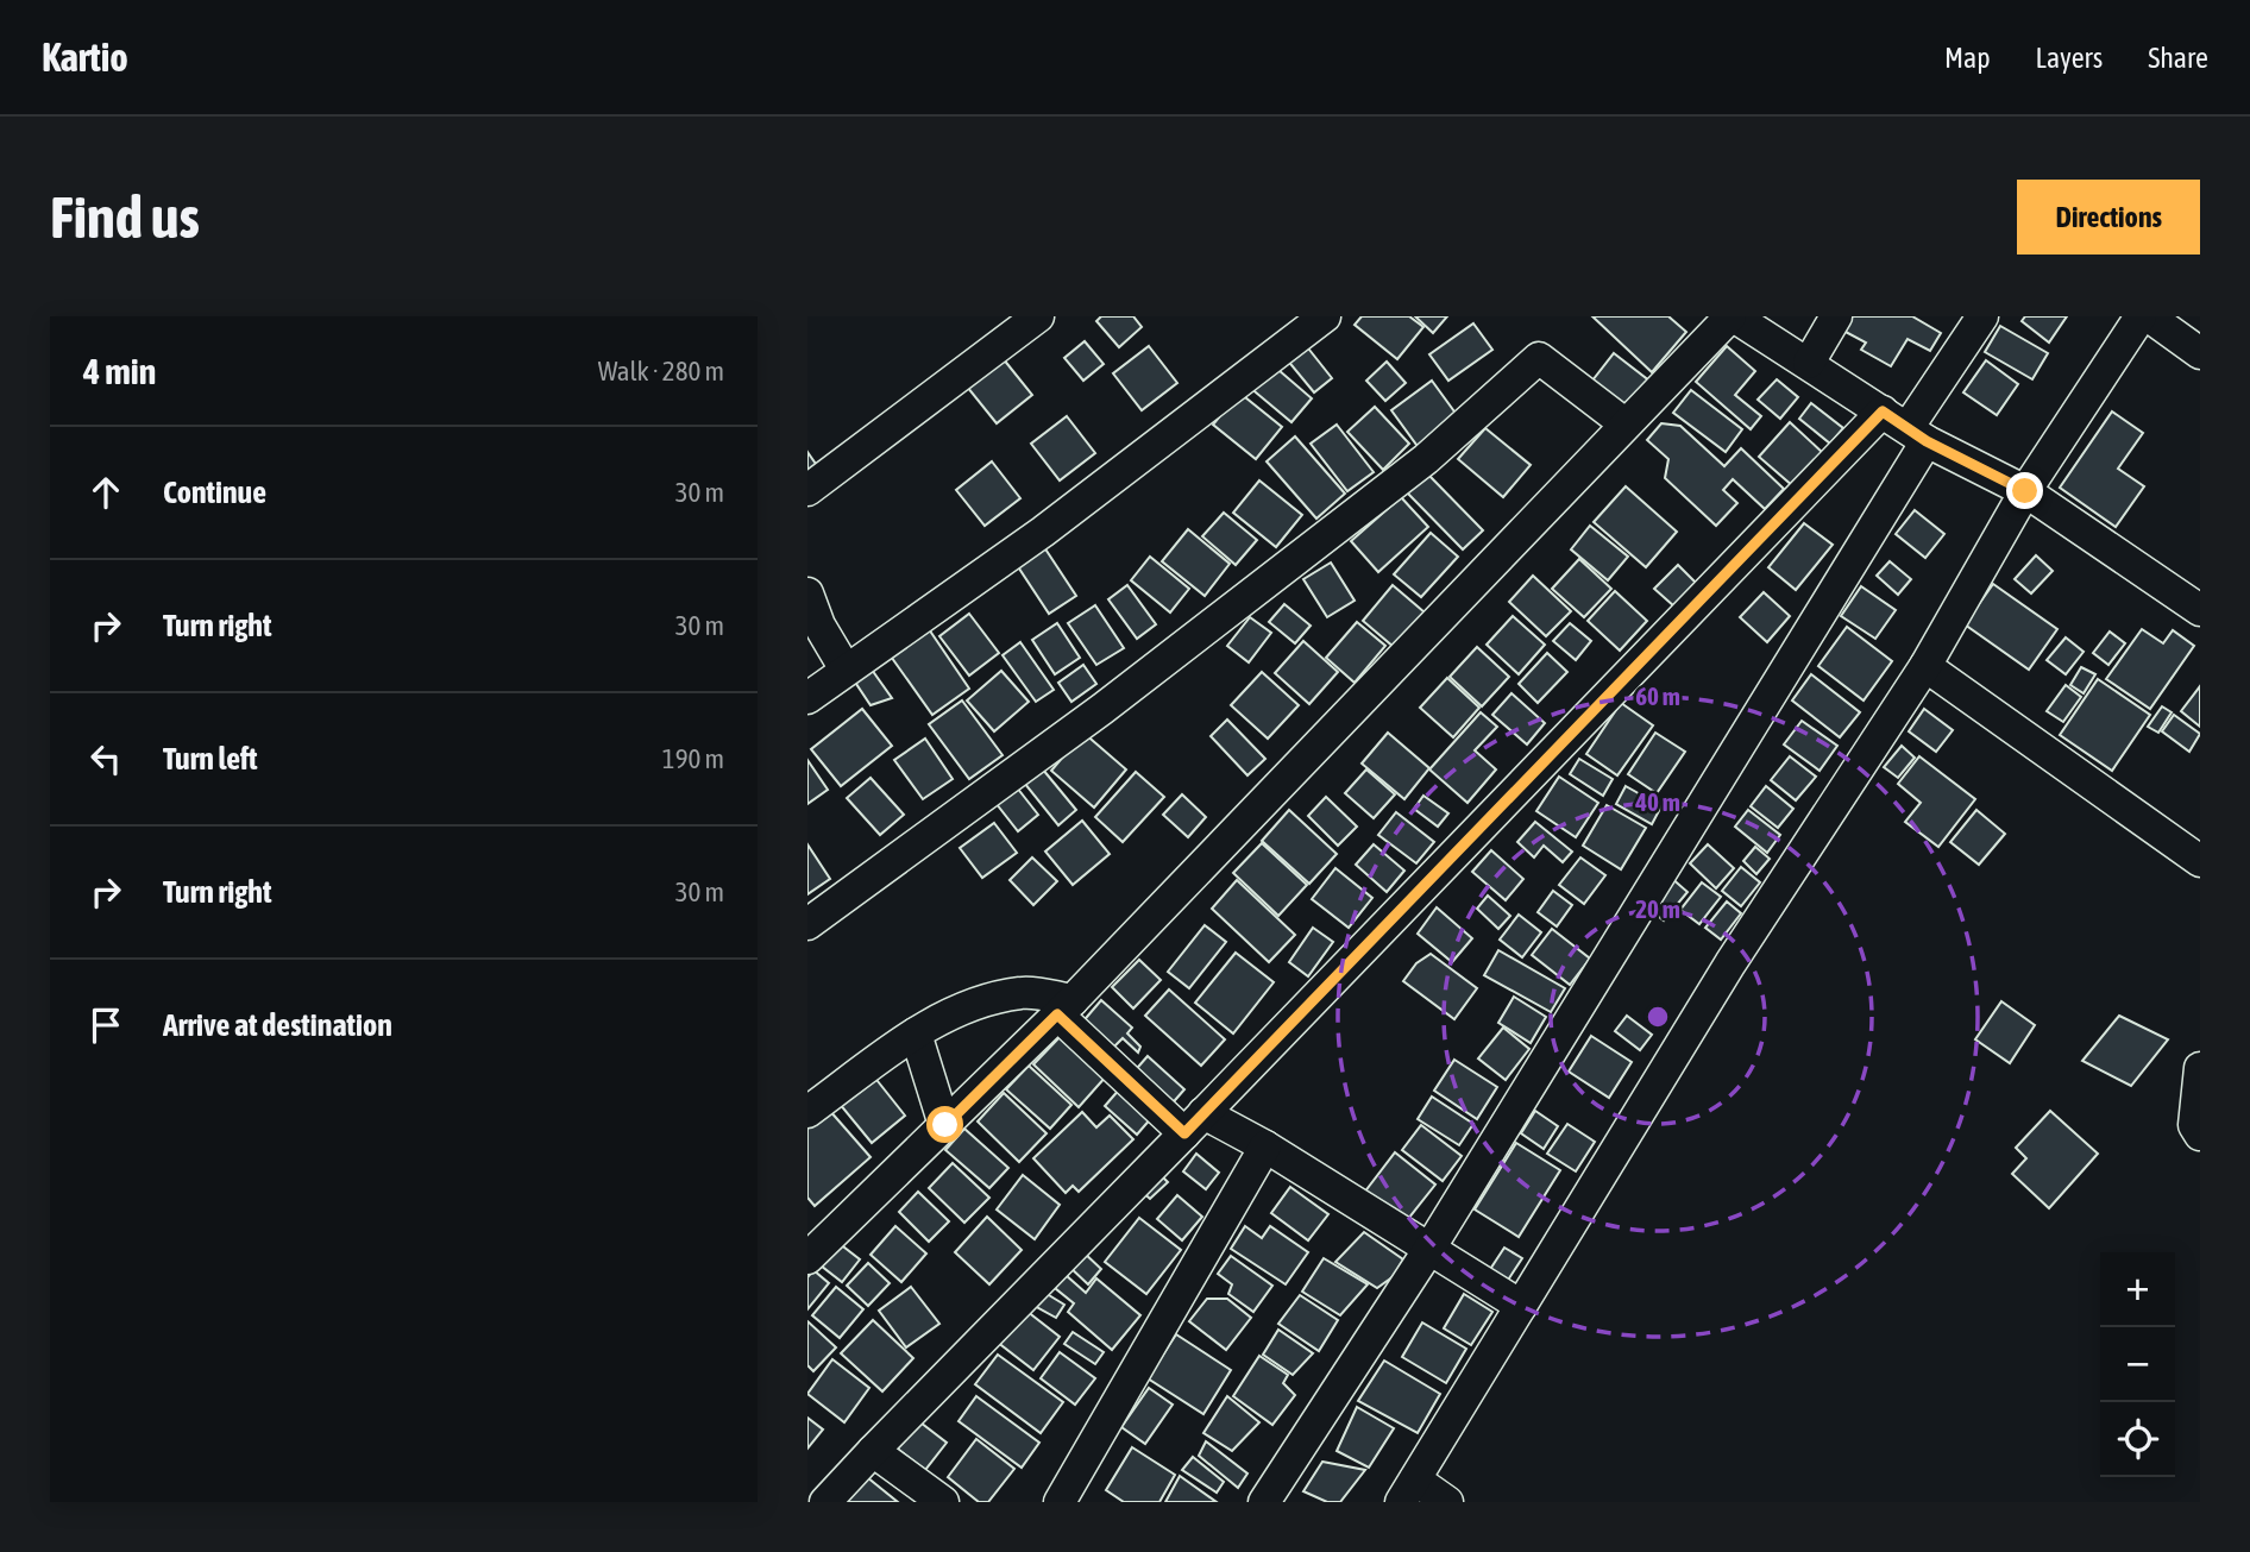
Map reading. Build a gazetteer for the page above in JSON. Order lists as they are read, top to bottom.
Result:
{
  "page": {
    "header": "Kartio",
    "nav": ["Map", "Layers", "Share"],
    "buttons": "Directions",
    "title": "Find us",
    "heading": ["4 min", "Walk · 280 m"],
    "list": [
      ["Continue", "30 m"],
      ["Turn right", "30 m"],
      ["Turn left", "190 m"],
      ["Turn right", "30 m"],
      "Arrive at destination"
    ],
    "map_buttons": ["+", "−"]
  },
  "rings": ["60 m", "40 m", "20 m"]
}
